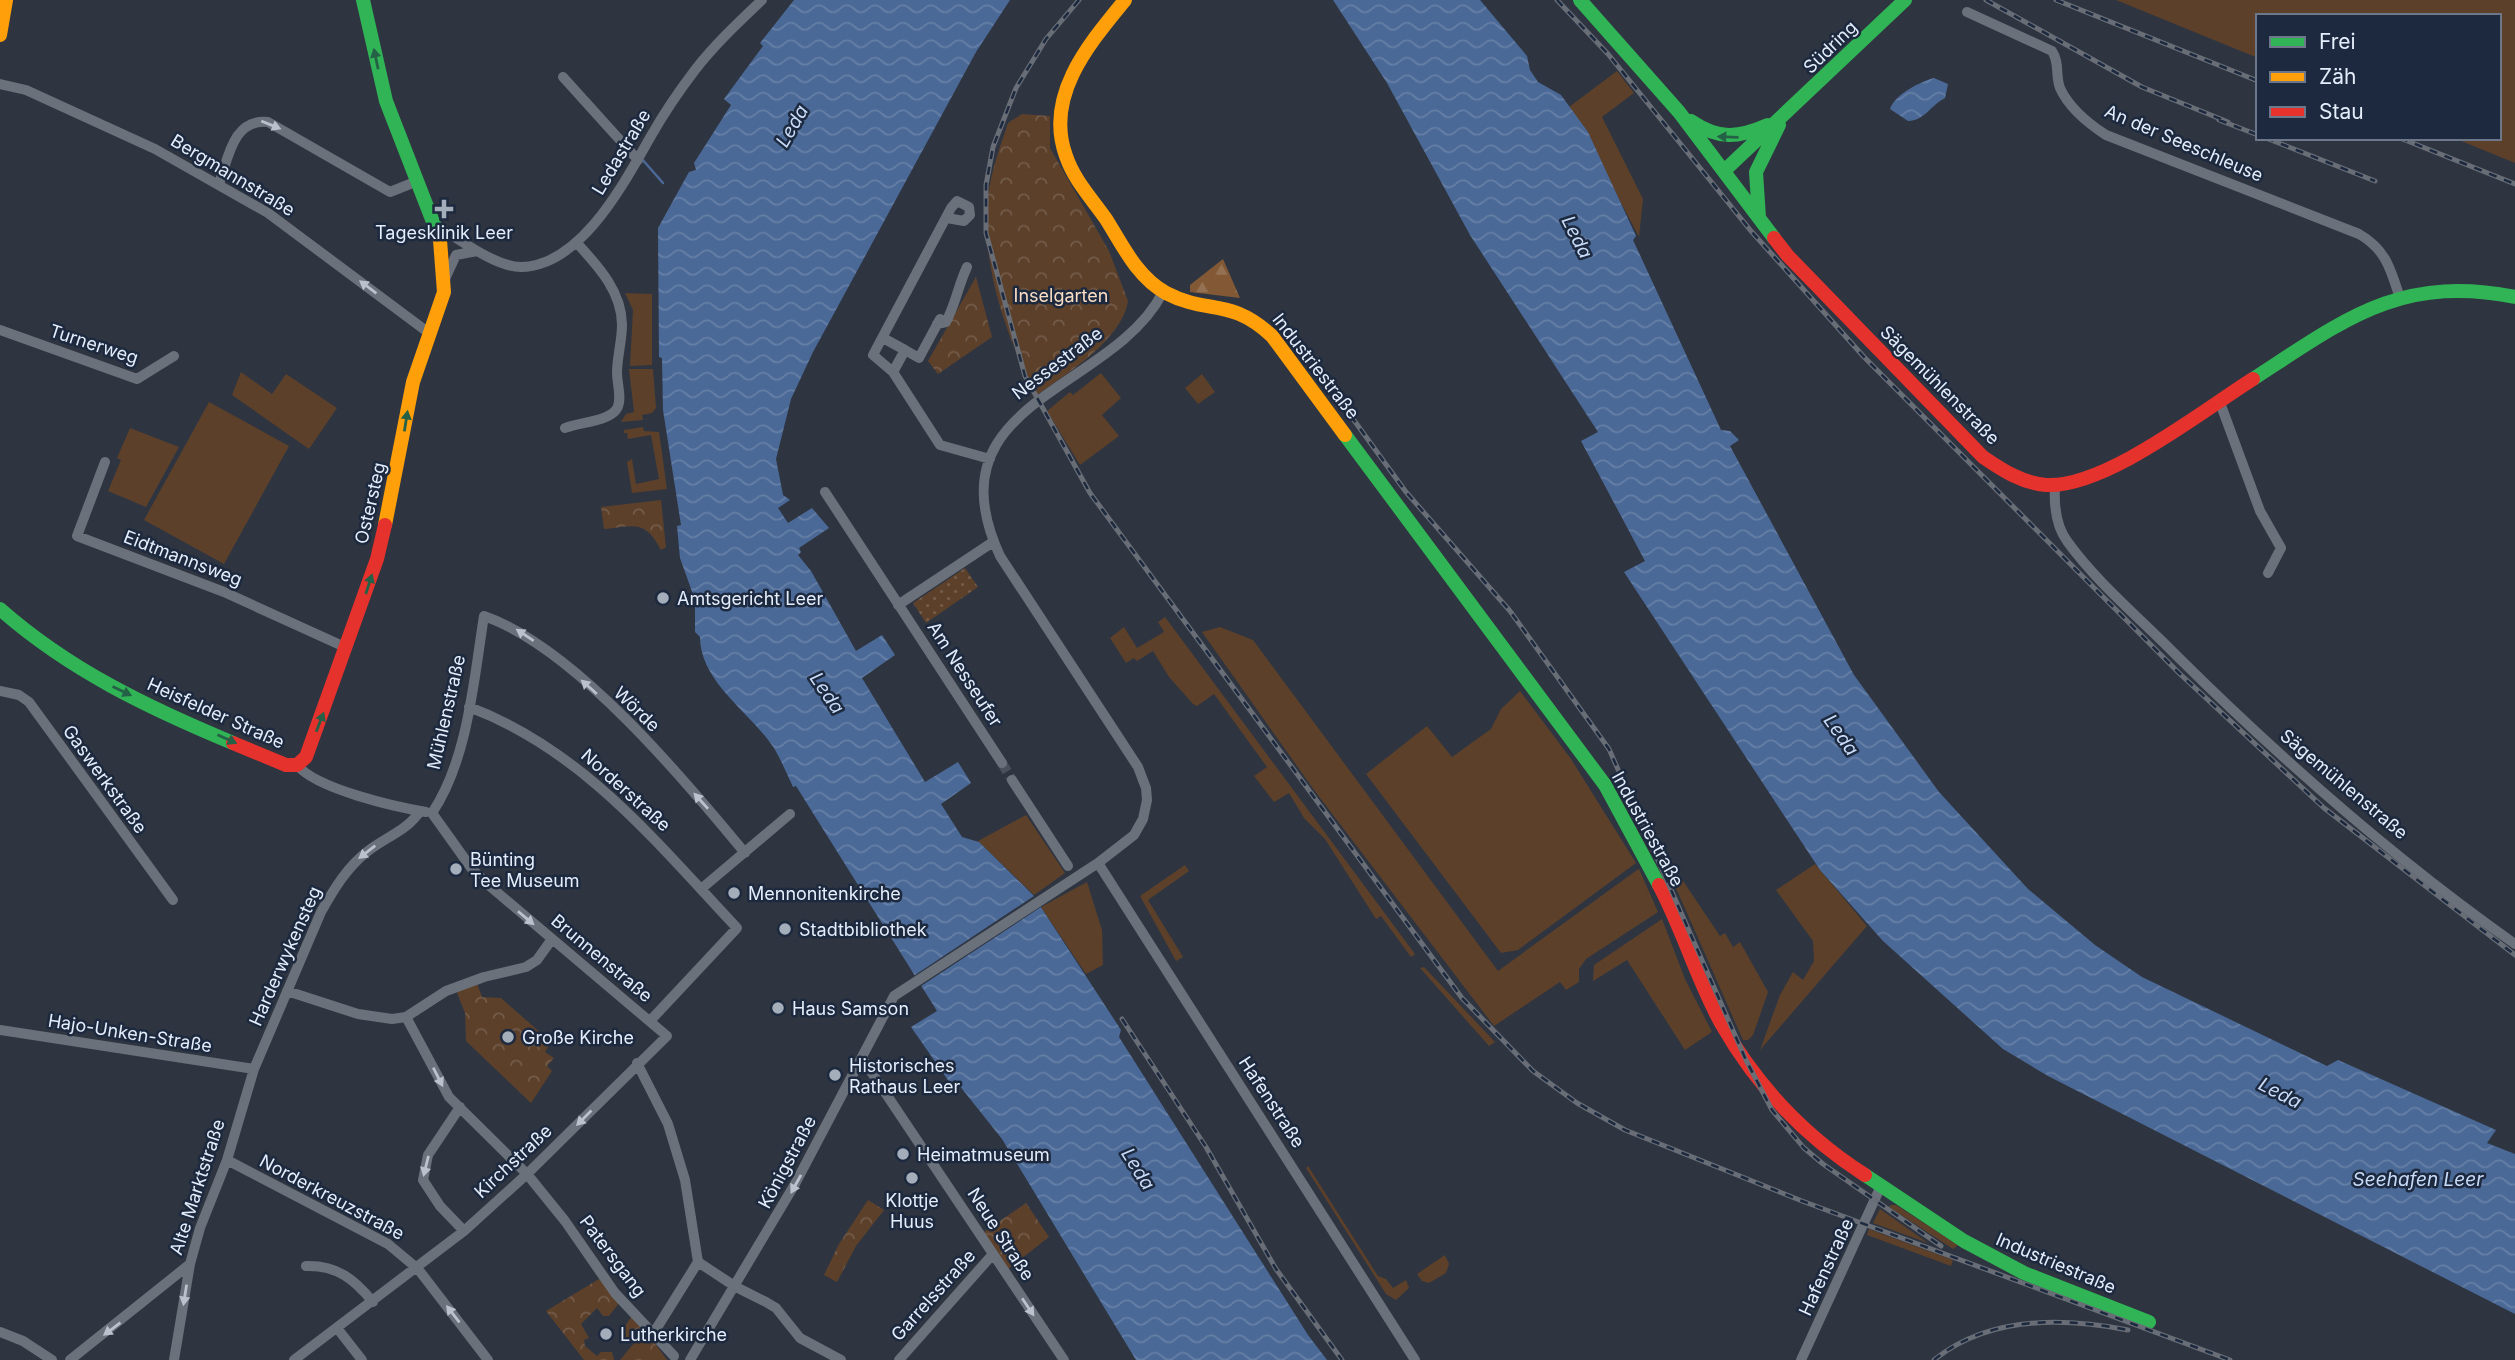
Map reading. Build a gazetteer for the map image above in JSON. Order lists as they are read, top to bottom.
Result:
{
  "streets": {
    "street": [
      "Südring",
      "An der Seeschleuse",
      "Ledastraße",
      "Bergmannstraße",
      "Turnerweg",
      "Nessestraße",
      "Industriestraße",
      "Sägemühlenstraße",
      "Ostersteg",
      "Eidtmannsweg",
      "Am Nesseufer",
      "Wörde",
      "Mühlenstraße",
      "Heisfelder Straße",
      "Gaswerkstraße",
      "Norderstraße",
      "Harderwykensteg",
      "Brunnenstraße",
      "Hajo-Unken-Straße",
      "Hafenstraße",
      "Kirchstraße",
      "Königstraße",
      "Alte Marktstraße",
      "Norderkreuzstraße",
      "Neue Straße",
      "Patersgang",
      "Garrelsstraße"
    ]
  },
  "crossings": [
    ["Südring", "Sägemühlenstraße"],
    ["Ledastraße", "Ostersteg"],
    ["Bergmannstraße", "Ostersteg"],
    ["Nessestraße", "Industriestraße"],
    ["Nessestraße", "Hafenstraße"],
    ["Nessestraße", "Königstraße"],
    ["Industriestraße", "Hafenstraße"],
    ["Ostersteg", "Eidtmannsweg"],
    ["Ostersteg", "Heisfelder Straße"],
    ["Wörde", "Mühlenstraße"],
    ["Mühlenstraße", "Heisfelder Straße"],
    ["Mühlenstraße", "Norderstraße"],
    ["Mühlenstraße", "Brunnenstraße"],
    ["Heisfelder Straße", "Harderwykensteg"],
    ["Heisfelder Straße", "Brunnenstraße"],
    ["Norderstraße", "Brunnenstraße"],
    ["Harderwykensteg", "Hajo-Unken-Straße"],
    ["Harderwykensteg", "Alte Marktstraße"],
    ["Brunnenstraße", "Kirchstraße"],
    ["Hajo-Unken-Straße", "Alte Marktstraße"],
    ["Kirchstraße", "Norderkreuzstraße"],
    ["Kirchstraße", "Patersgang"],
    ["Königstraße", "Neue Straße"],
    ["Alte Marktstraße", "Norderkreuzstraße"],
    ["Neue Straße", "Garrelsstraße"]
  ],
  "one_way": [
    "Bergmannstraße",
    "Ostersteg",
    "Wörde",
    "Heisfelder Straße",
    "Harderwykensteg",
    "Brunnenstraße",
    "Königstraße",
    "Neue Straße"
  ],
  "water": ["Leda", "Seehafen Leer"],
  "parks": ["Inselgarten"],
  "places": {
    "health": ["Tagesklinik Leer"],
    "other": [
      "Amtsgericht Leer",
      "Bünting Tee Museum",
      "Mennonitenkirche",
      "Stadtbibliothek",
      "Haus Samson",
      "Große Kirche",
      "Historisches Rathaus Leer",
      "Heimatmuseum",
      "Klottje Huus",
      "Lutherkirche"
    ]
  },
  "legend": ["Frei", "Zäh", "Stau"]
}
